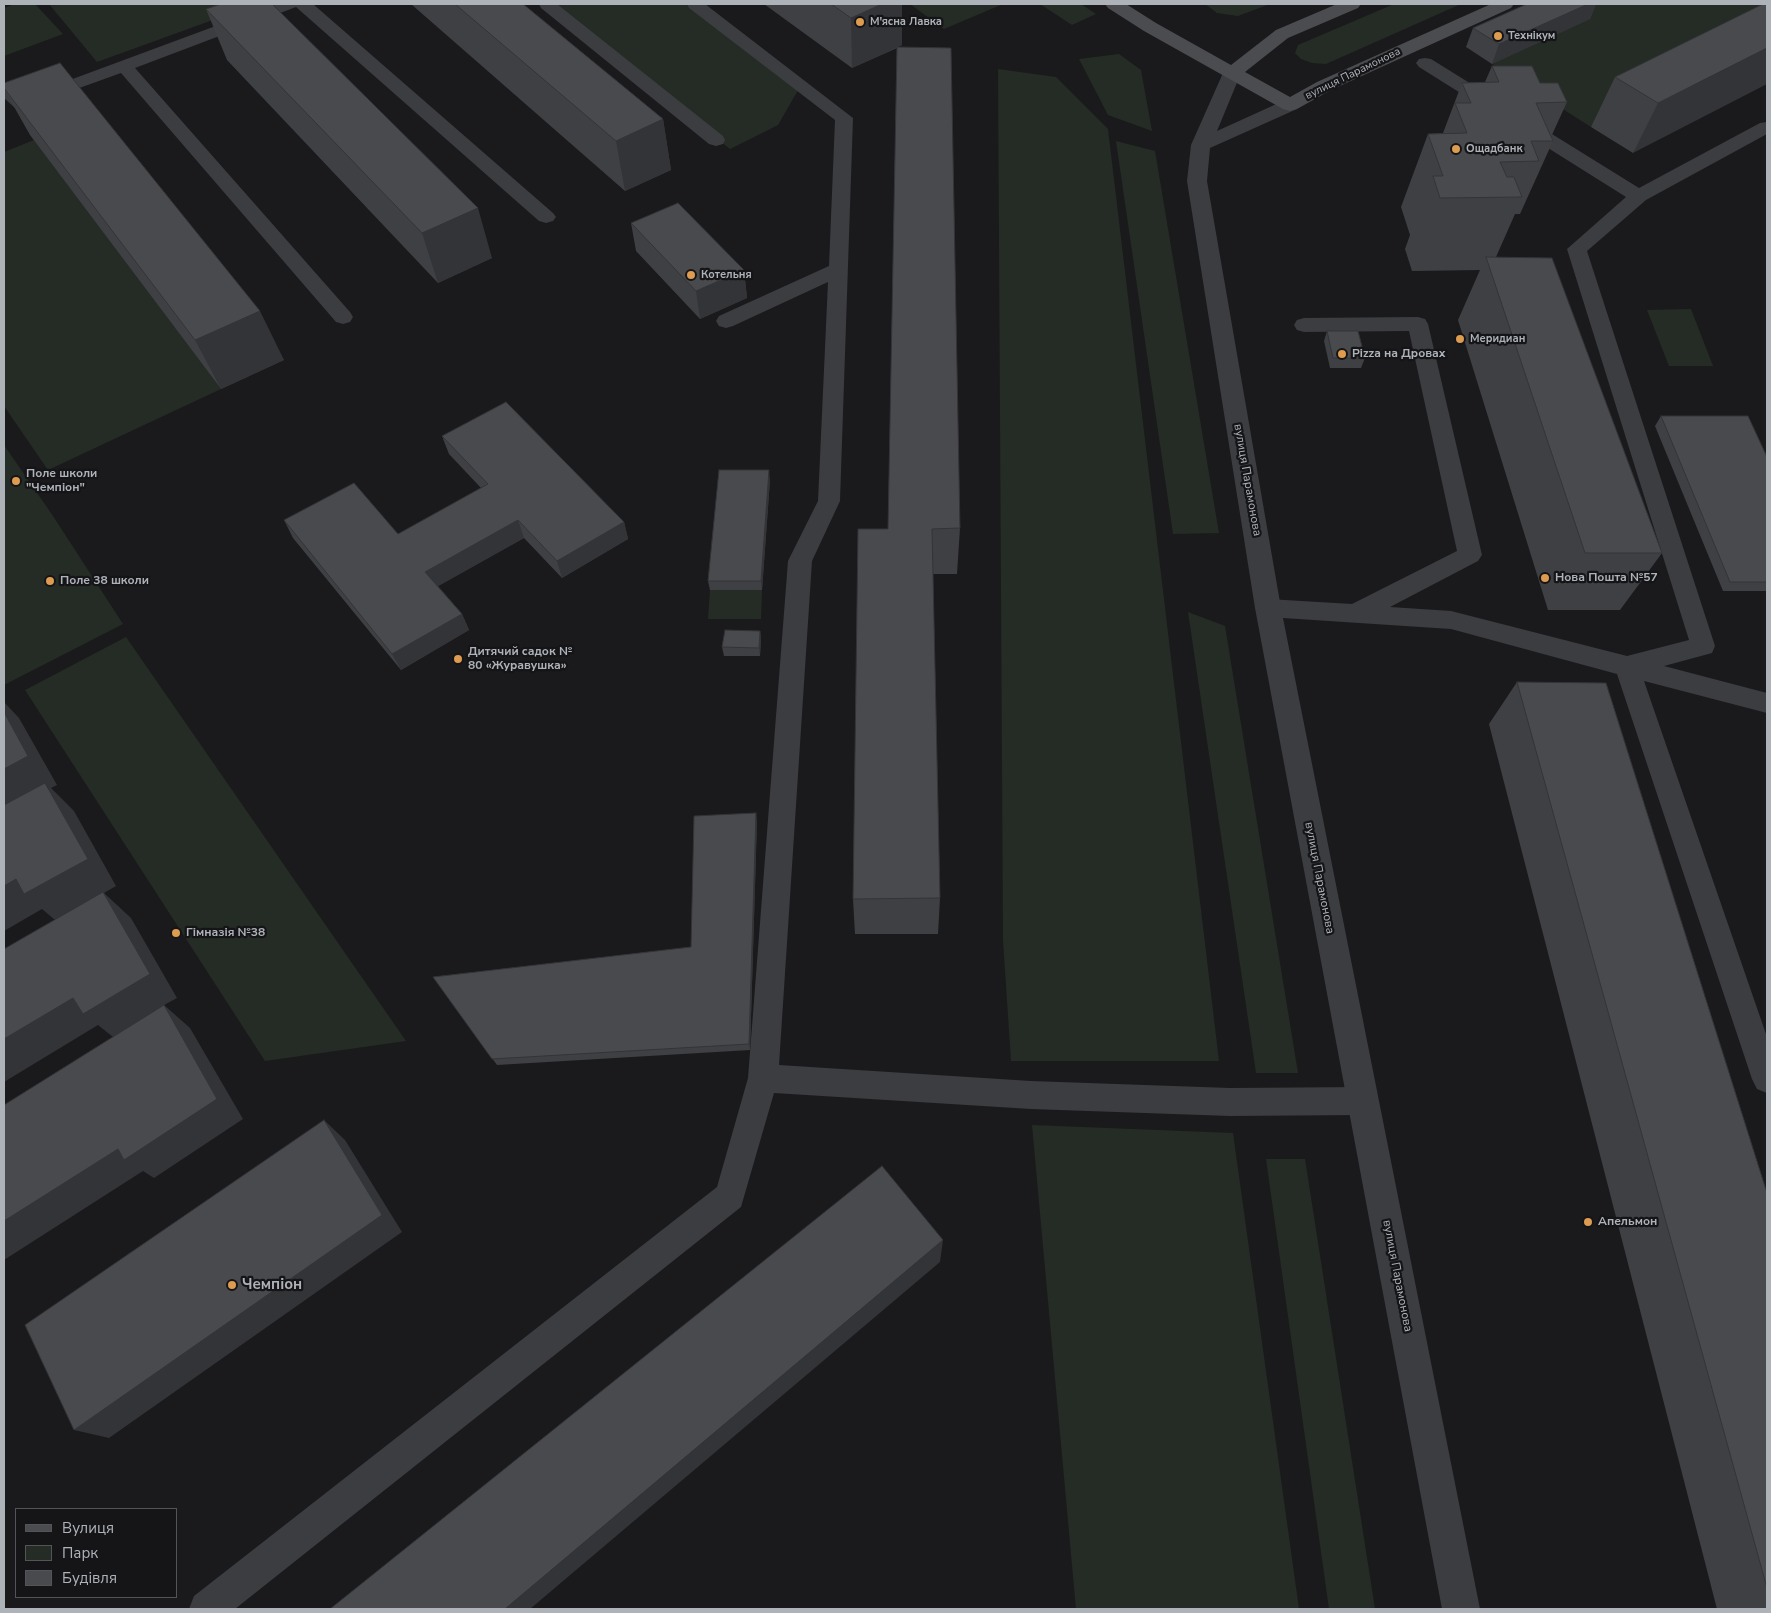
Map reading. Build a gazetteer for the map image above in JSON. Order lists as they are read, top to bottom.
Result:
{
  "streets": {
    "street": ["вулиця Парамонова"]
  },
  "places": [
    "М'ясна Лавка",
    "Технікум",
    "Ощадбанк",
    "Котельня",
    "Меридиан",
    "Pizza на Дровах",
    "Поле школи \"Чемпіон\"",
    "Нова Пошта №57",
    "Поле 38 школи",
    "Дитячий садок № 80 «Журавушка»",
    "Гімназія №38",
    "Апельмон",
    "Чемпіон"
  ],
  "legend": ["Вулиця", "Парк", "Будівля"]
}
